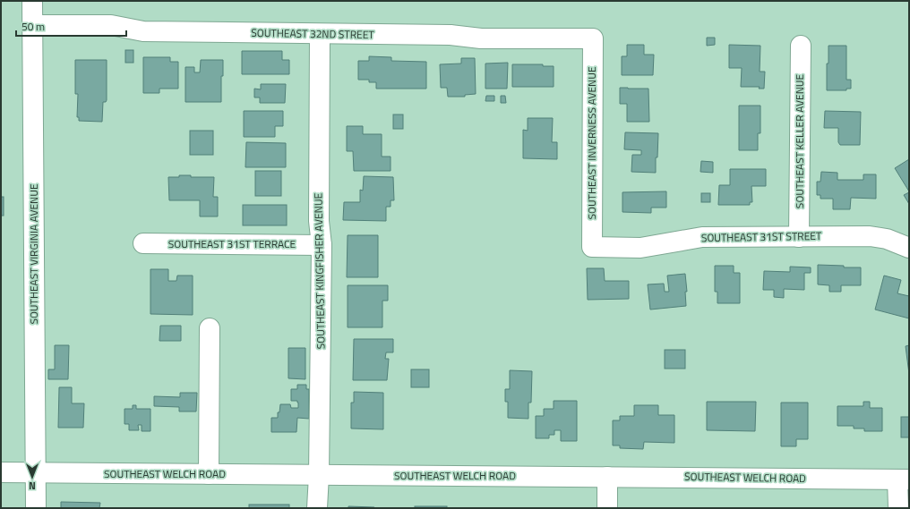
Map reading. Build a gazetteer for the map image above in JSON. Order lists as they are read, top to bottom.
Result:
{
  "streets": {
    "street": [
      "SOUTHEAST 32ND STREET",
      "SOUTHEAST KELLER AVENUE",
      "SOUTHEAST INVERNESS AVENUE",
      "SOUTHEAST 31ST STREET",
      "SOUTHEAST 31ST TERRACE",
      "SOUTHEAST VIRGINIA AVENUE",
      "SOUTHEAST KINGFISHER AVENUE",
      "SOUTHEAST WELCH ROAD"
    ]
  },
  "crossings": [
    ["SOUTHEAST 32ND STREET", "SOUTHEAST INVERNESS AVENUE"],
    ["SOUTHEAST 32ND STREET", "SOUTHEAST VIRGINIA AVENUE"],
    ["SOUTHEAST 32ND STREET", "SOUTHEAST KINGFISHER AVENUE"],
    ["SOUTHEAST KELLER AVENUE", "SOUTHEAST 31ST STREET"],
    ["SOUTHEAST INVERNESS AVENUE", "SOUTHEAST 31ST STREET"],
    ["SOUTHEAST 31ST TERRACE", "SOUTHEAST KINGFISHER AVENUE"],
    ["SOUTHEAST VIRGINIA AVENUE", "SOUTHEAST WELCH ROAD"],
    ["SOUTHEAST KINGFISHER AVENUE", "SOUTHEAST WELCH ROAD"]
  ],
  "scale_bar": "50 m",
  "north": "bottom"
}
